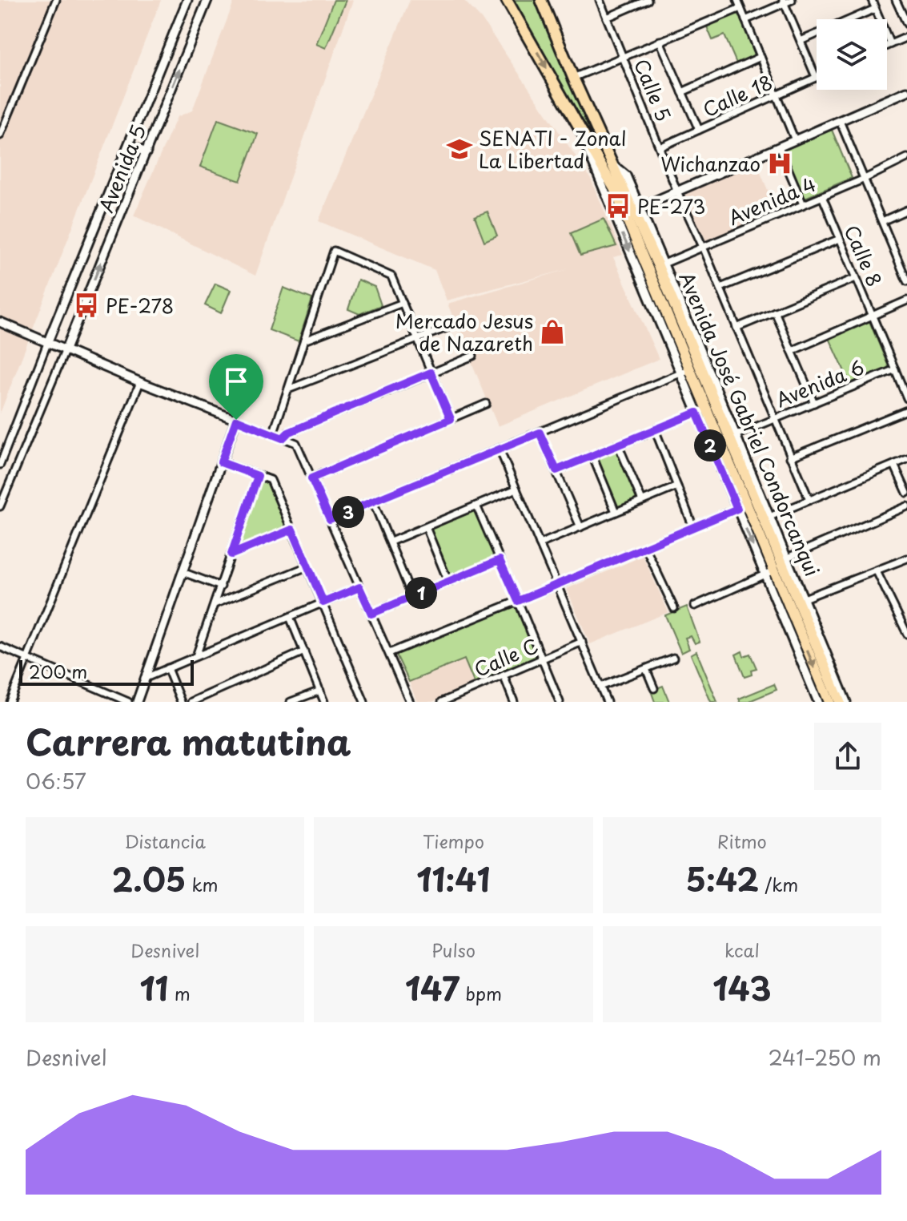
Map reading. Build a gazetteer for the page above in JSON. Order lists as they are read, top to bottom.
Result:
{
  "streets": {
    "highway": ["Avenida José Gabriel Condorcanqui"],
    "street": [
      "Calle 5",
      "Calle 18",
      "Avenida 5",
      "Avenida 4",
      "Calle 8",
      "Avenida 6",
      "Calle C"
    ]
  },
  "crossings": [
    ["Calle 5", "Calle 18"],
    ["Calle 5", "Avenida 4"],
    ["Calle 5", "Avenida 6"],
    ["Avenida 4", "Calle 8"],
    ["Avenida 4", "Avenida José Gabriel Condorcanqui"],
    ["Calle 8", "Avenida 6"],
    ["Avenida 6", "Avenida José Gabriel Condorcanqui"]
  ],
  "places": {
    "school or university": ["SENATI - Zonal La Libertad"],
    "hospital": ["Wichanzao"],
    "bus stop": ["PE-273", "PE-278"],
    "shop": ["Mercado Jesus de Nazareth"]
  },
  "scale_bar": "200 m",
  "page": {
    "pins": ["2", "3", "1"],
    "scale": "200 m",
    "heading": ["Carrera matutina", "06:57"],
    "stats": [
      ["Distancia", "2.05 km"],
      ["Tiempo", "11:41"],
      ["Ritmo", "5:42 /km"],
      ["Desnivel", "11 m"],
      ["Pulso", "147 bpm"],
      ["kcal", "143"]
    ],
    "chart": ["Desnivel", "241–250 m"]
  }
}
